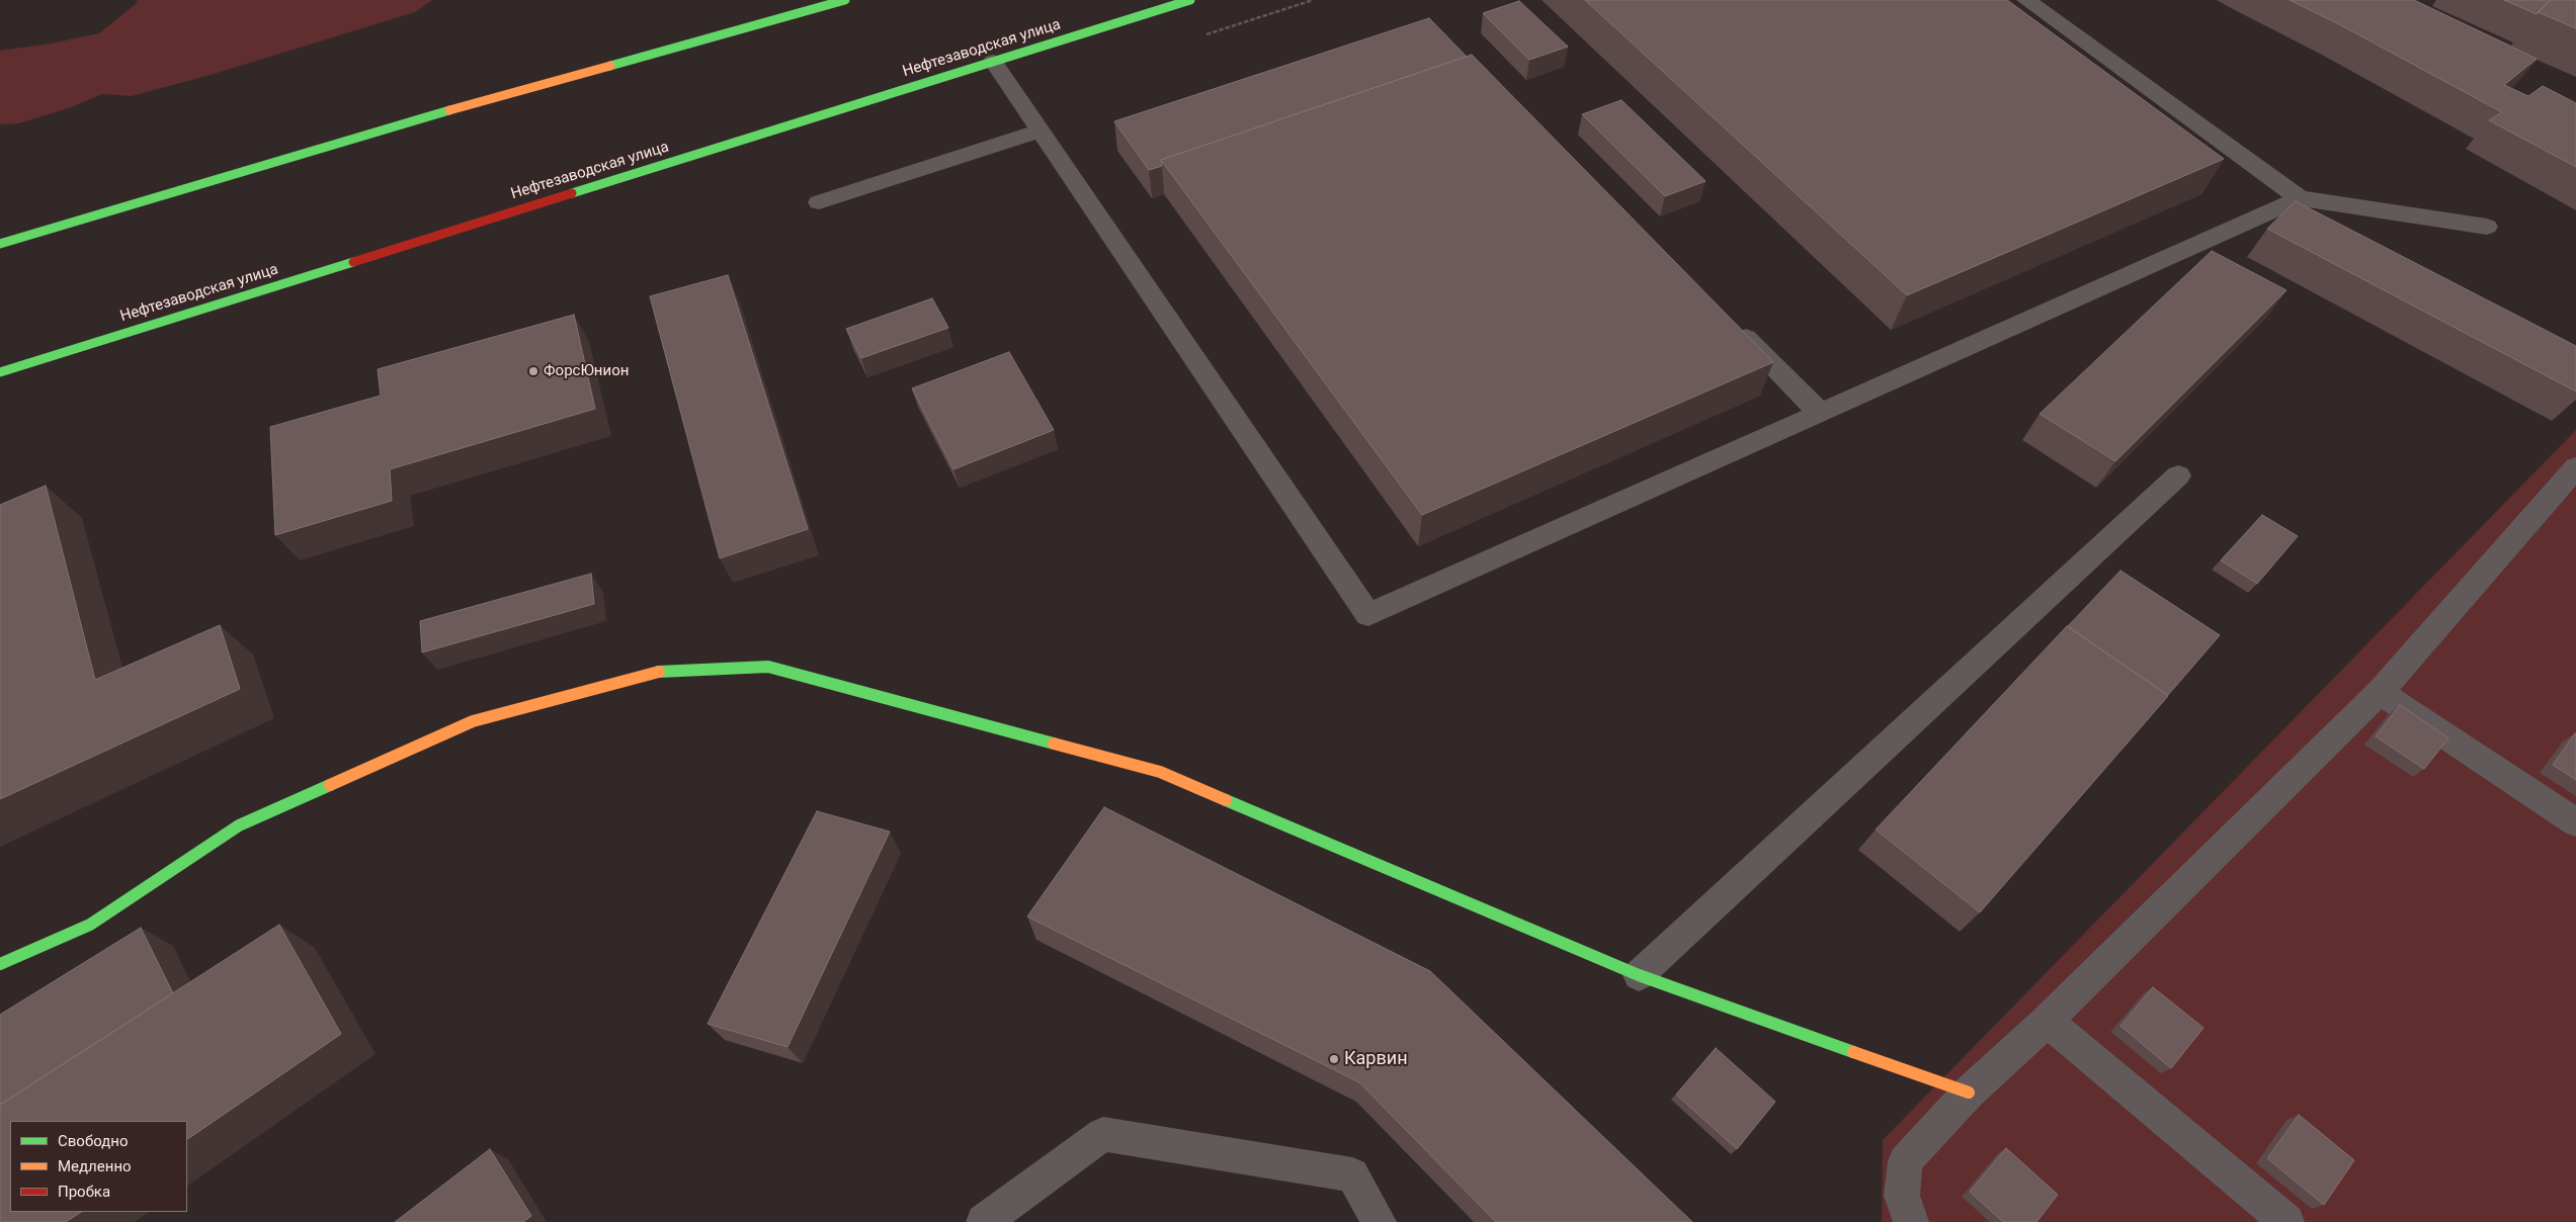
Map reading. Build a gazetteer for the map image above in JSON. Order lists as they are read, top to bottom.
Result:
{
  "streets": {
    "main road": ["Нефтезаводская улица"]
  },
  "places": ["ФорсЮнион", "Карвин"],
  "legend": ["Свободно", "Медленно", "Пробка"]
}
